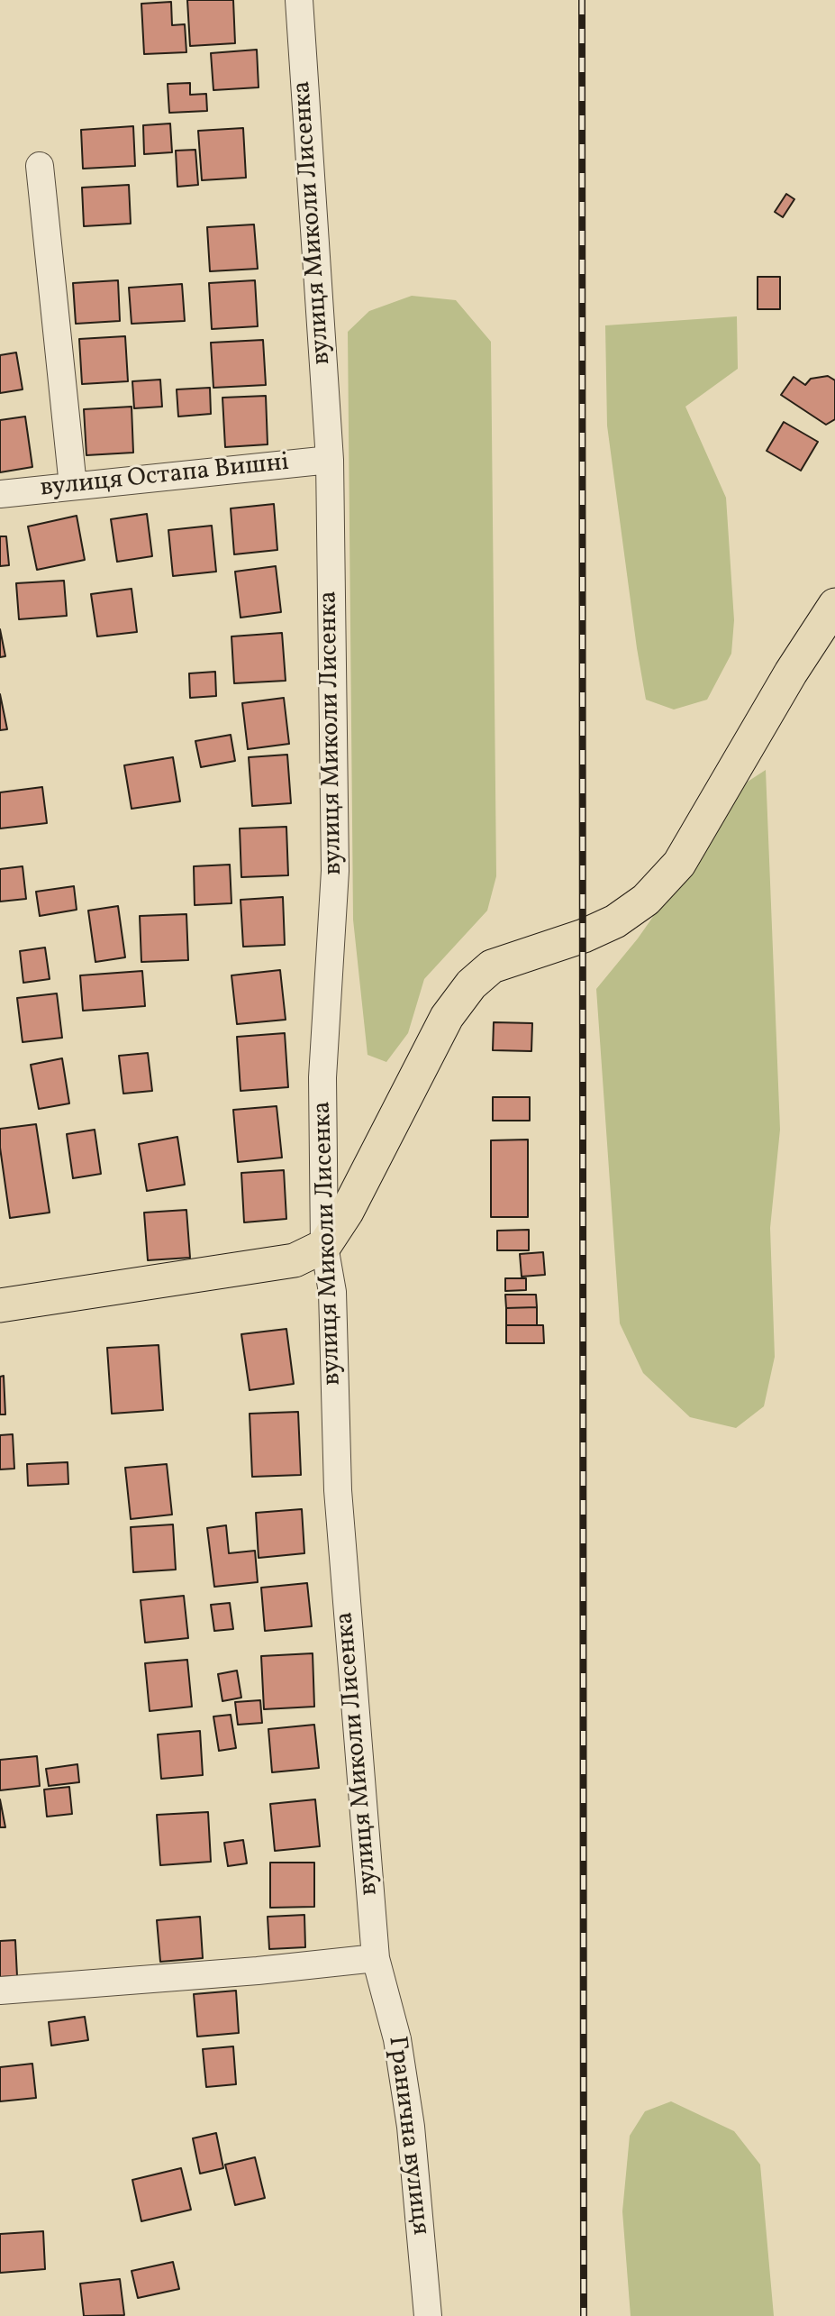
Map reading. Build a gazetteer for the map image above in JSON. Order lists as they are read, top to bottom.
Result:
{
  "streets": {
    "street": ["вулиця Миколи Лисенка", "вулиця Остапа Вишні", "Гранична вулиця"]
  },
  "crossings": [
    ["вулиця Миколи Лисенка", "вулиця Остапа Вишні"],
    ["вулиця Миколи Лисенка", "Гранична вулиця"]
  ]
}
